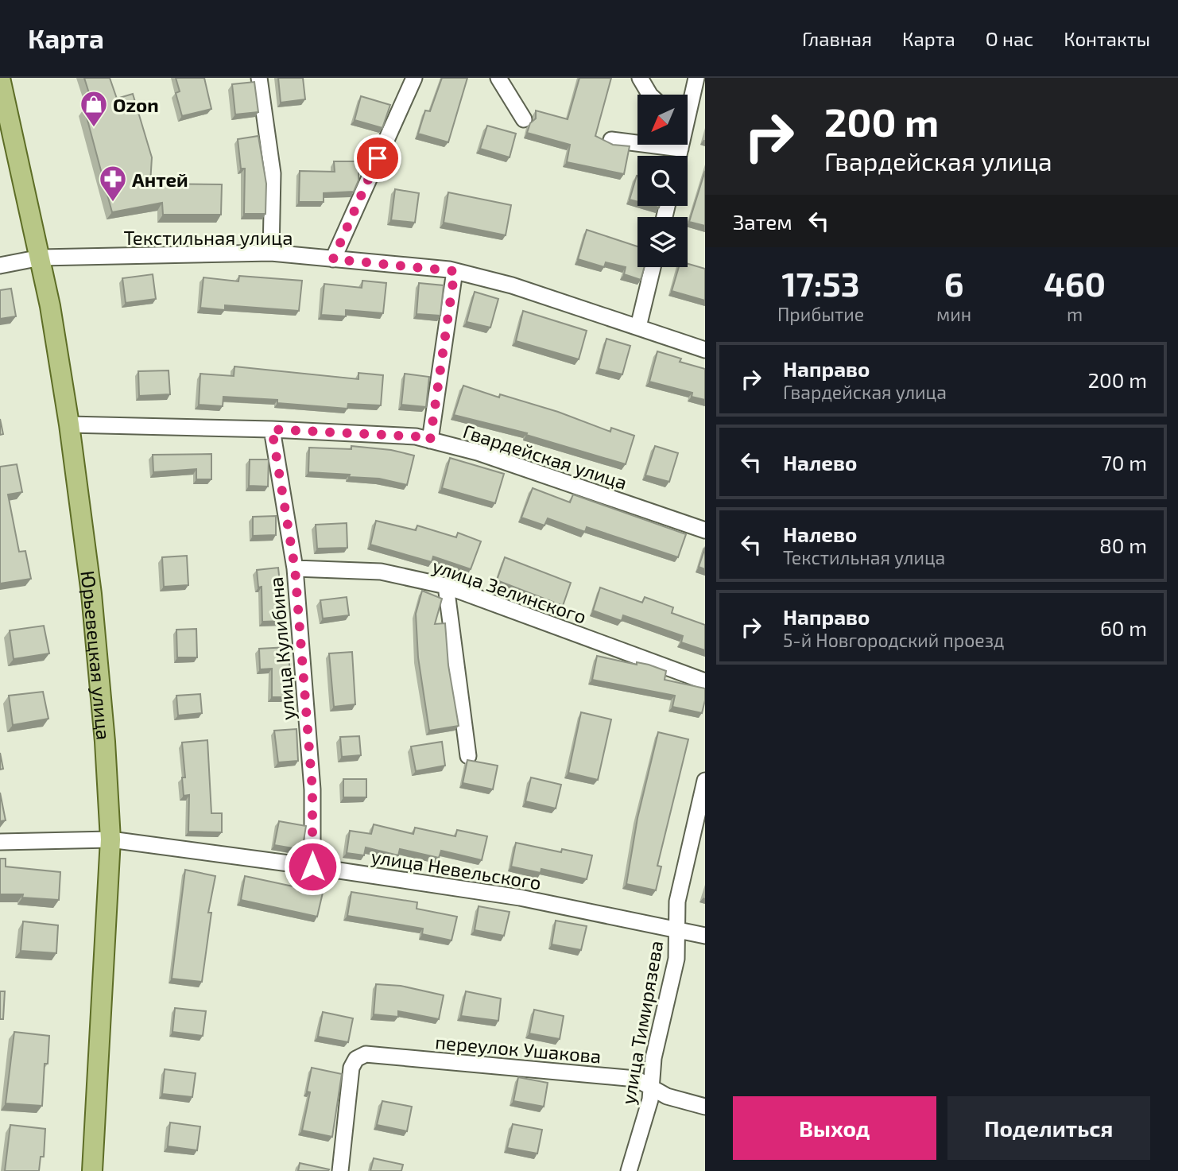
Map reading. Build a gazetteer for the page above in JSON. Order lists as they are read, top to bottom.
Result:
{
  "streets": {
    "main road": ["Юрьевецкая улица"],
    "street": [
      "Текстильная улица",
      "Гвардейская улица",
      "улица Зелинского",
      "улица Кулибина",
      "улица Невельского",
      "улица Тимирязева",
      "переулок Ушакова"
    ]
  },
  "crossings": [
    ["Текстильная улица", "Юрьевецкая улица"],
    ["Гвардейская улица", "улица Кулибина"],
    ["Гвардейская улица", "Юрьевецкая улица"],
    ["улица Зелинского", "улица Кулибина"],
    ["улица Кулибина", "улица Невельского"],
    ["Юрьевецкая улица", "улица Невельского"],
    ["улица Невельского", "улица Тимирязева"],
    ["улица Тимирязева", "переулок Ушакова"]
  ],
  "places": {
    "shop": ["Ozon"],
    "pharmacy": ["Антей"]
  },
  "north": "bottom left",
  "page": {
    "header": "Карта",
    "nav": [
      "Главная",
      "Карта",
      "О нас",
      "Контакты"
    ],
    "turn": ["200 m", "Гвардейская улица"],
    "then": "Затем",
    "eta": [
      "17:53",
      "Прибытие",
      "6",
      "мин",
      "460",
      "m"
    ],
    "list": [
      {
        "name": "Направо",
        "note": "Гвардейская улица",
        "value": "200 m"
      },
      {
        "name": "Налево",
        "value": "70 m"
      },
      {
        "name": "Налево",
        "note": "Текстильная улица",
        "value": "80 m"
      },
      {
        "name": "Направо",
        "note": "5-й Новгородский проезд",
        "value": "60 m"
      }
    ],
    "buttons": ["Выход", "Поделиться"]
  }
}
